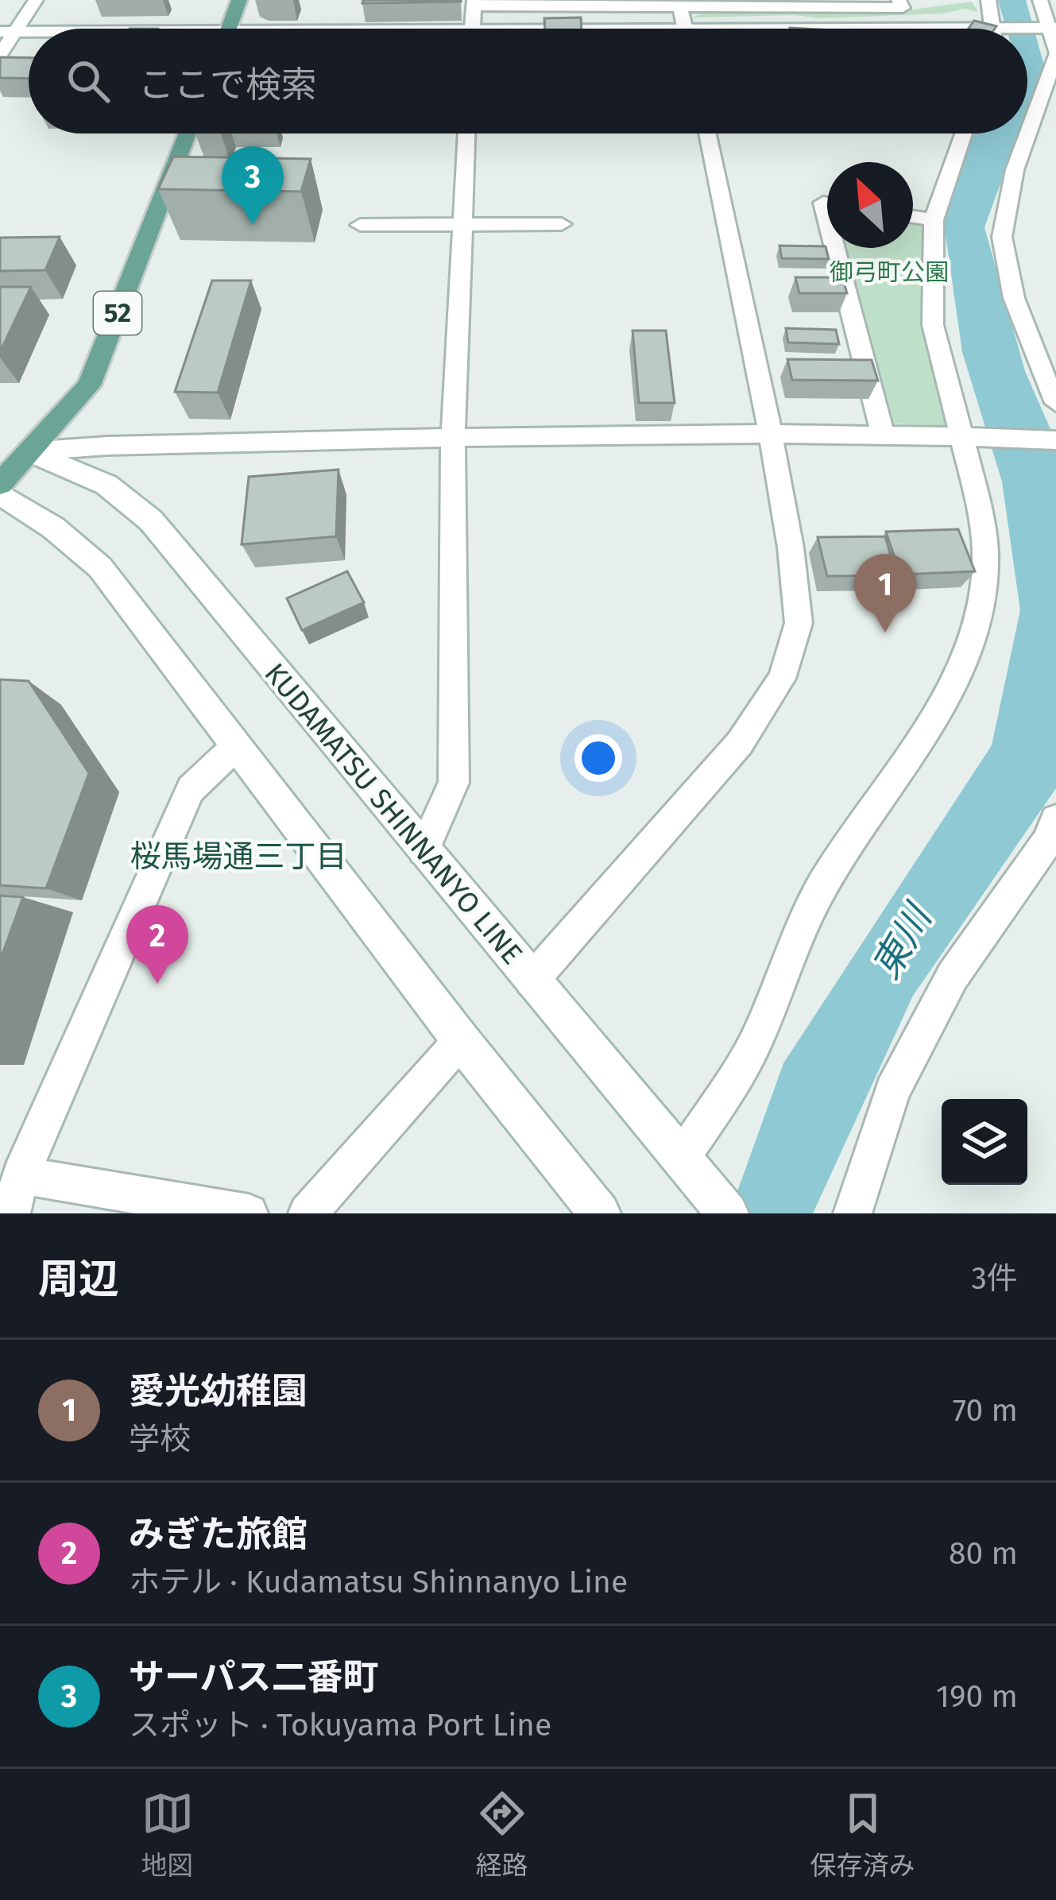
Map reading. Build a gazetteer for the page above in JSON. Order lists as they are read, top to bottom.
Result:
{
  "streets": {
    "main road": ["52", "KUDAMATSU SHINNANYO LINE"]
  },
  "crossings": [
    ["52", "KUDAMATSU SHINNANYO LINE"]
  ],
  "districts": ["桜馬場通三丁目"],
  "water": ["東川"],
  "parks": ["御弓町公園"],
  "north": "top left",
  "page": {
    "search": "ここで検索",
    "pins": ["3", "1", "2"],
    "heading": ["周辺", "3件"],
    "list": [
      {
        "mark": "1",
        "name": "愛光幼稚園",
        "note": "学校",
        "value": "70 m"
      },
      {
        "mark": "2",
        "name": "みぎた旅館",
        "note": "ホテル · Kudamatsu Shinnanyo Line",
        "value": "80 m"
      },
      {
        "mark": "3",
        "name": "サーパス二番町",
        "note": "スポット · Tokuyama Port Line",
        "value": "190 m"
      }
    ],
    "nav": ["地図", "経路", "保存済み"]
  }
}
